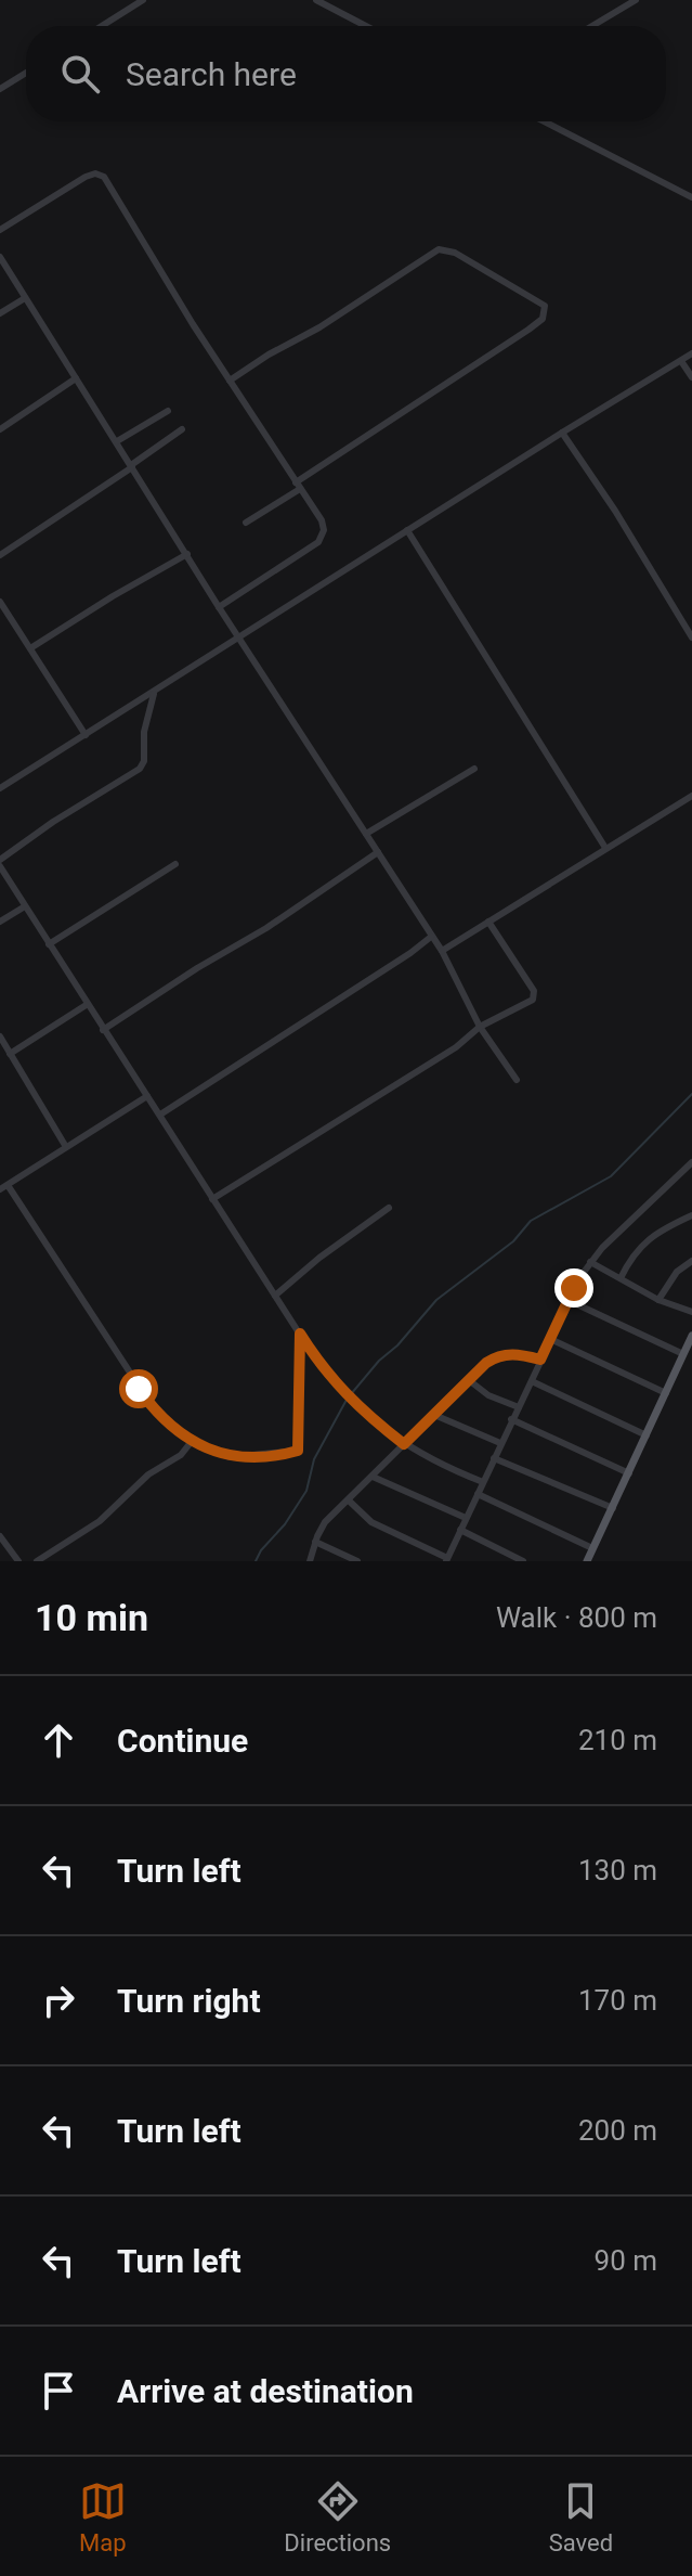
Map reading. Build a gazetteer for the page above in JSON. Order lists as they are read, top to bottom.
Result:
{
  "page": {
    "search": "Search here",
    "heading": ["10 min", "Walk · 800 m"],
    "list": [
      ["Continue", "210 m"],
      ["Turn left", "130 m"],
      ["Turn right", "170 m"],
      ["Turn left", "200 m"],
      ["Turn left", "90 m"],
      "Arrive at destination"
    ],
    "nav": ["Map", "Directions", "Saved"]
  }
}
